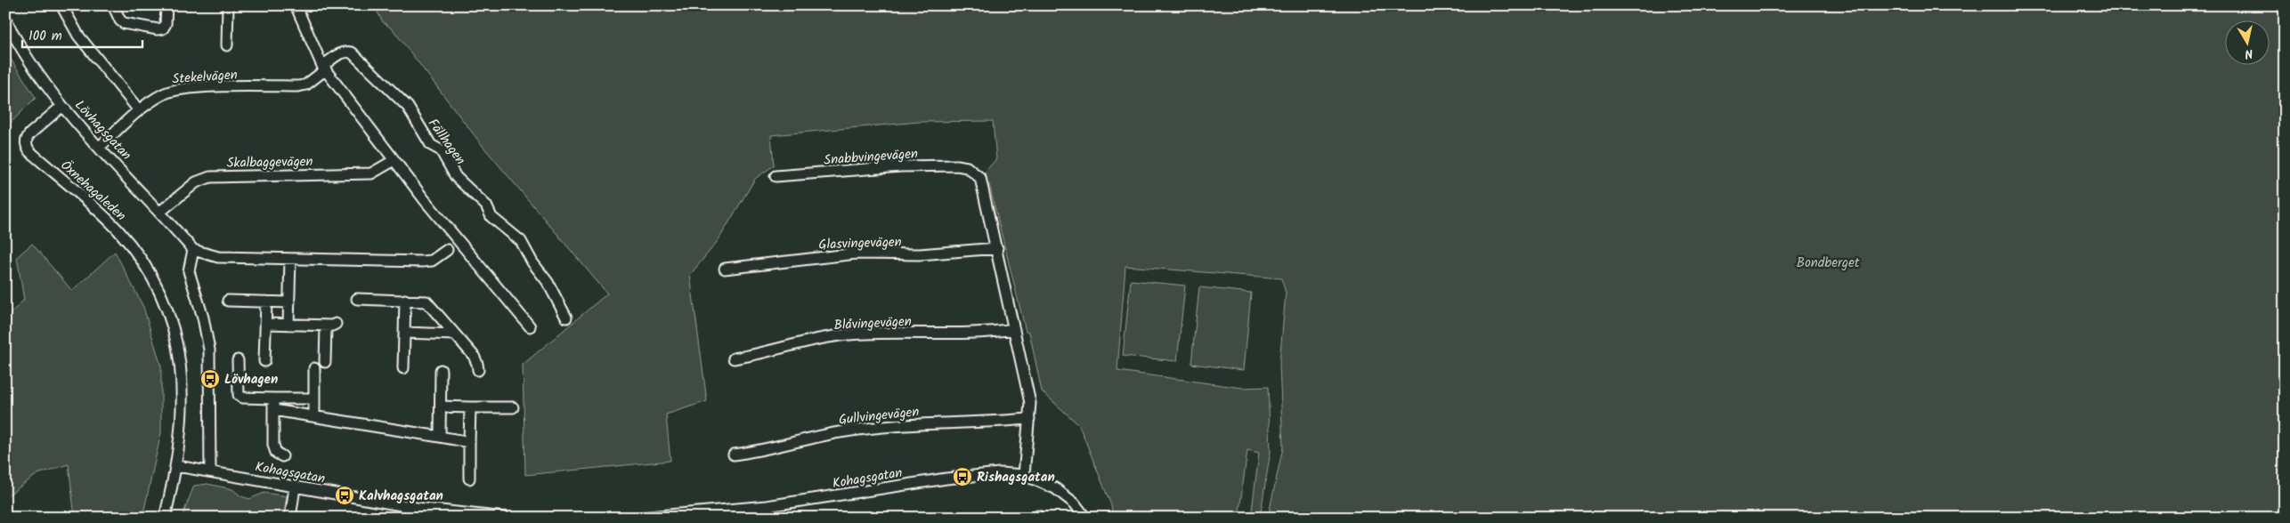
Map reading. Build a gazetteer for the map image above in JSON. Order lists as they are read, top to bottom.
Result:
{
  "streets": {
    "street": [
      "Stekelvägen",
      "Lövhagsgatan",
      "Fällhagen",
      "Snabbvingevägen",
      "Skalbaggevägen",
      "Öxnehagaleden",
      "Glasvingevägen",
      "Blåvingevägen",
      "Gullvingevägen",
      "Kohagsgatan"
    ]
  },
  "crossings": [
    ["Stekelvägen", "Lövhagsgatan"],
    ["Stekelvägen", "Fällhagen"],
    ["Lövhagsgatan", "Skalbaggevägen"],
    ["Lövhagsgatan", "Öxnehagaleden"],
    ["Snabbvingevägen", "Glasvingevägen"],
    ["Öxnehagaleden", "Kohagsgatan"]
  ],
  "parks": ["Bondberget"],
  "places": {
    "bus stop": ["Lövhagen", "Rishagsgatan", "Kalvhagsgatan"]
  },
  "scale_bar": "100 m",
  "north": "bottom"
}
